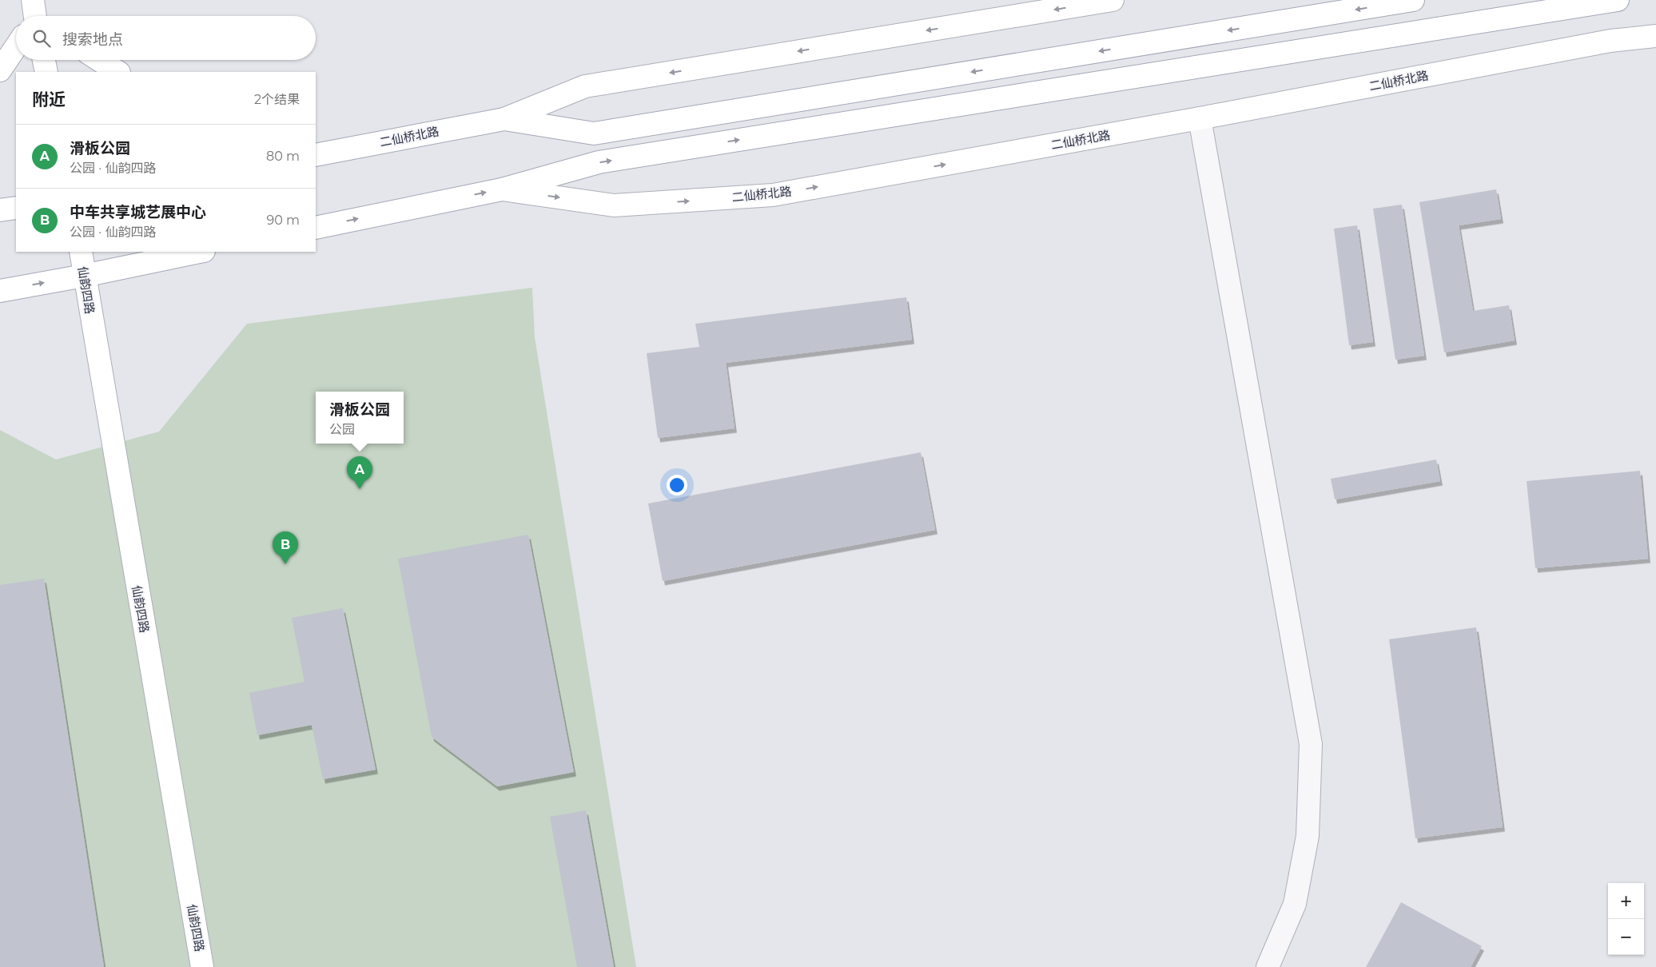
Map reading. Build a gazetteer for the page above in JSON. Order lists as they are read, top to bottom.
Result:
{
  "streets": {
    "main road": ["二仙桥北路", "仙韵四路"]
  },
  "page": {
    "search": "搜索地点",
    "heading": ["附近", "2个结果"],
    "list": [
      {
        "mark": "A",
        "name": "滑板公园",
        "note": "公园 · 仙韵四路",
        "value": "80 m"
      },
      {
        "mark": "B",
        "name": "中车共享城艺展中心",
        "note": "公园 · 仙韵四路",
        "value": "90 m"
      }
    ],
    "popup": ["滑板公园", "公园"],
    "pins": ["A", "B"],
    "map_buttons": ["+", "−"]
  }
}
